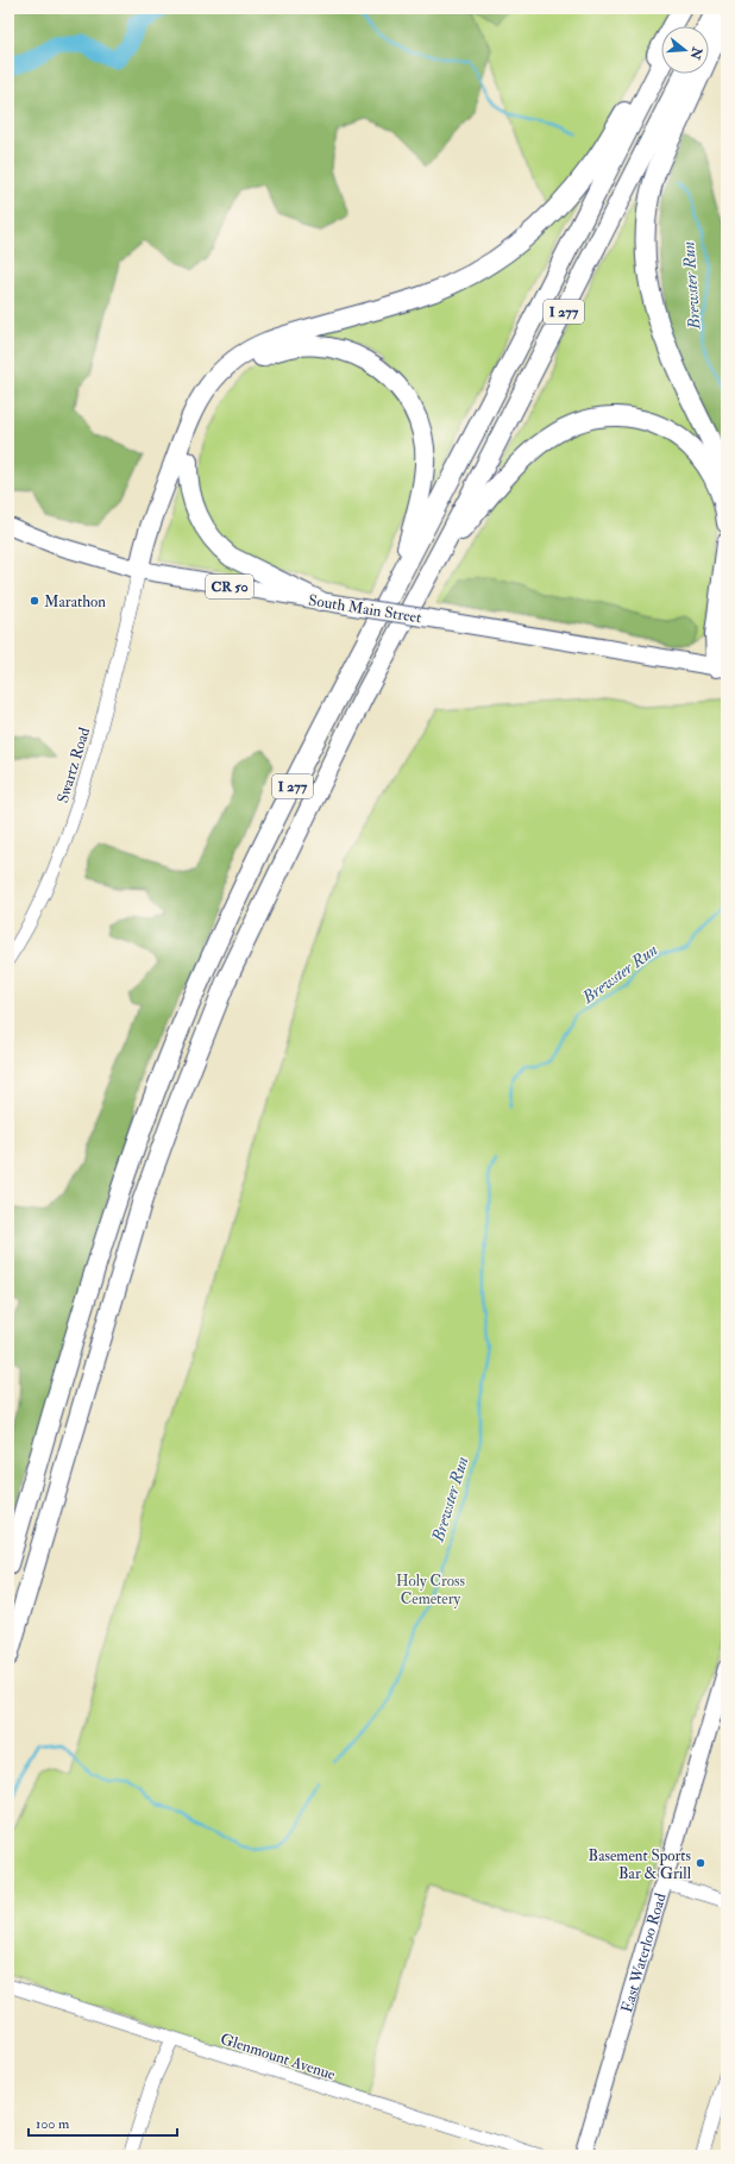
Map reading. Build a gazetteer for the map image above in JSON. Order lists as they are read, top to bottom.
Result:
{
  "streets": {
    "highway": ["I 277"],
    "main road": ["CR 50", "South Main Street", "East Waterloo Road"],
    "street": ["Swartz Road", "Glenmount Avenue"]
  },
  "crossings": [
    ["South Main Street", "Swartz Road"]
  ],
  "water": ["Brewster Run"],
  "parks": ["Holy Cross Cemetery"],
  "places": ["Marathon", "Basement Sports Bar & Grill"],
  "scale_bar": "100 m",
  "north": "right"
}
